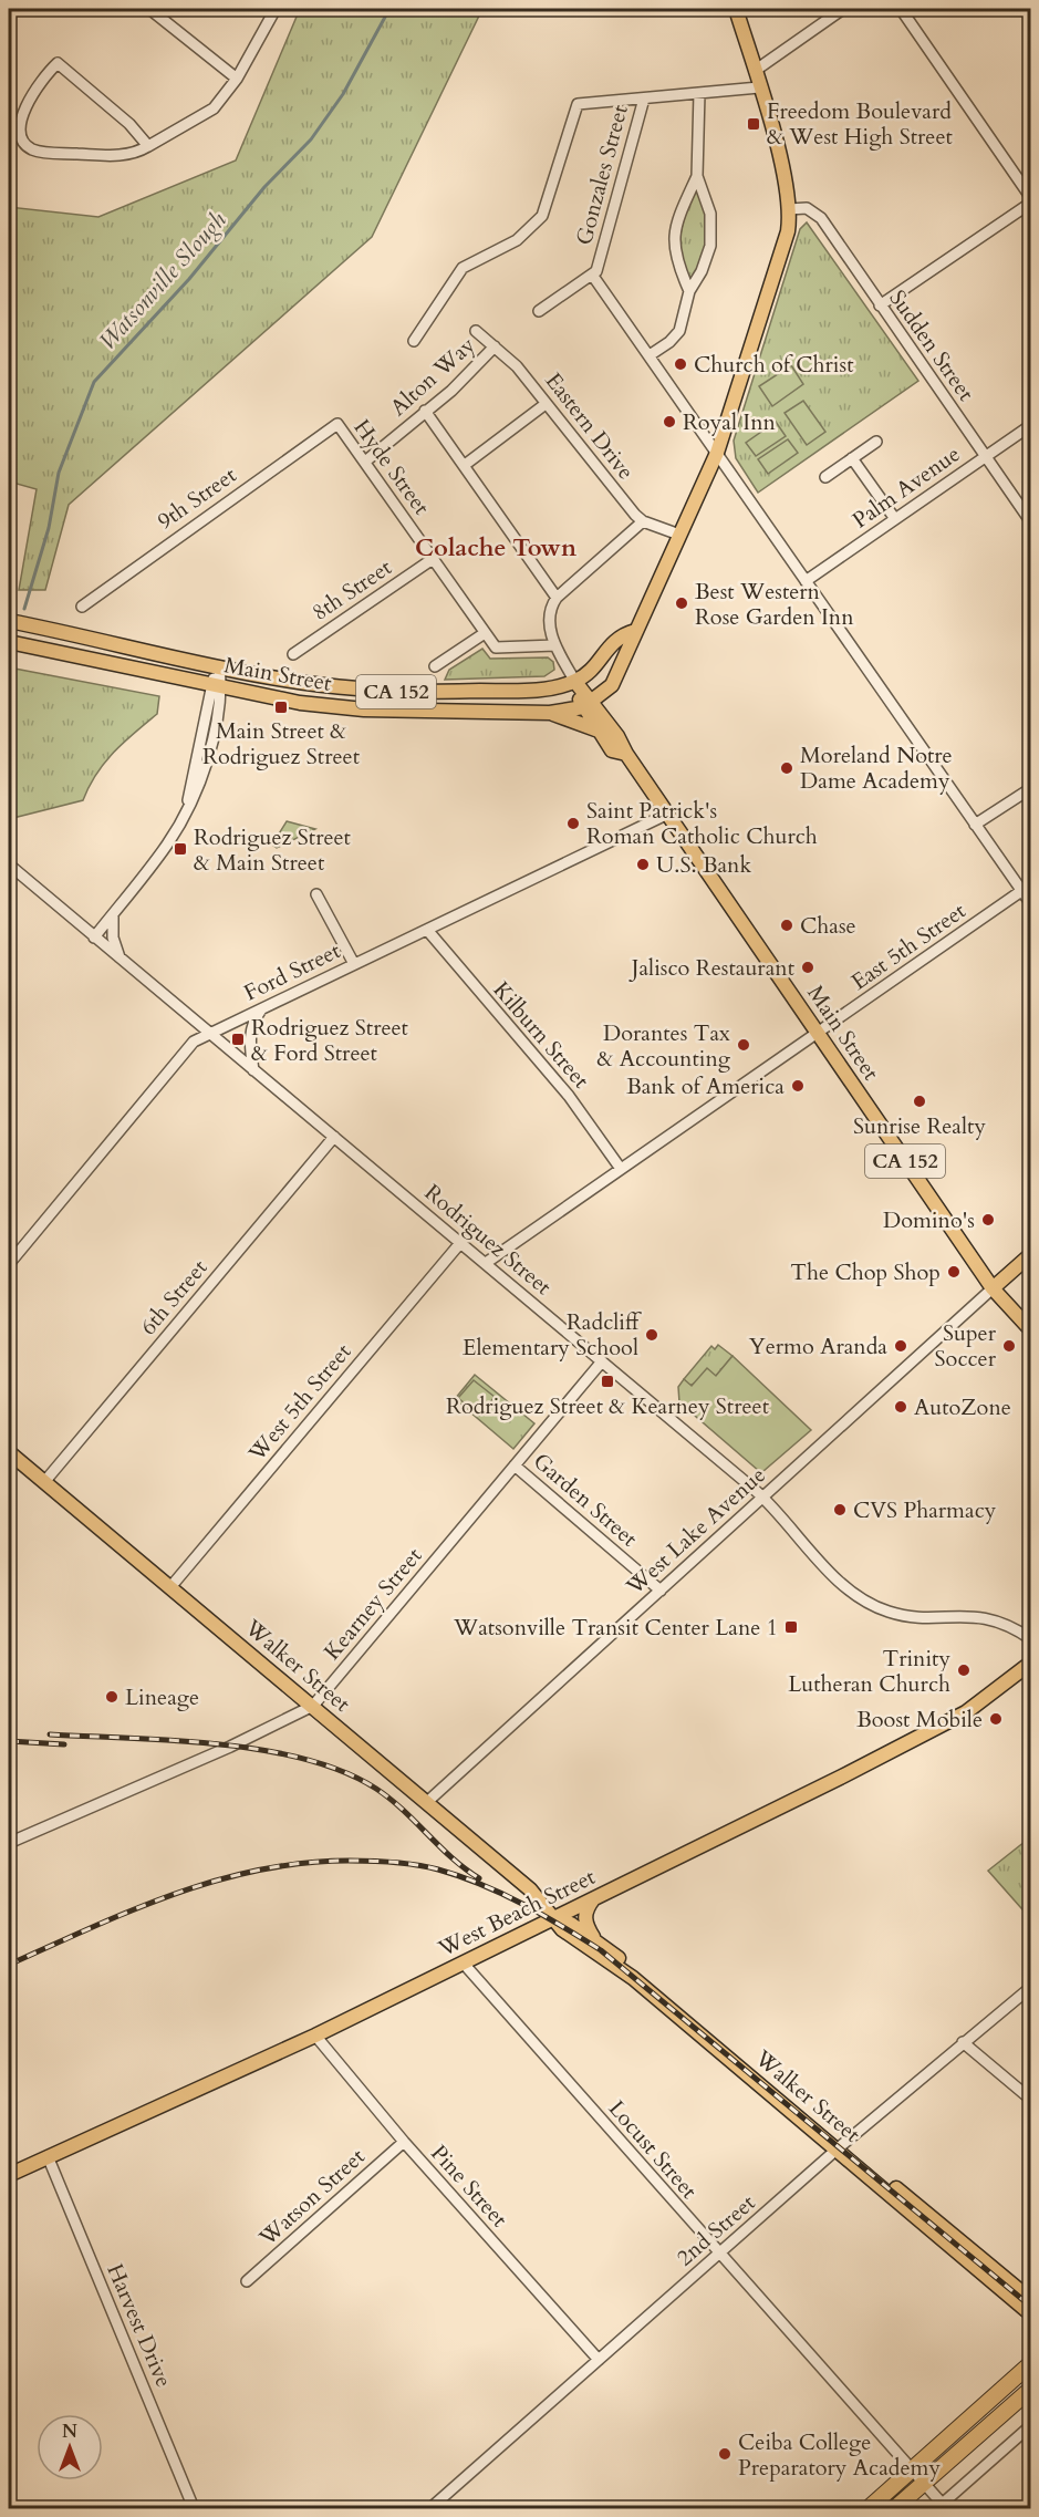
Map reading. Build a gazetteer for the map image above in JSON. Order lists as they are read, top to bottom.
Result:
{
  "streets": {
    "main road": [
      "Main Street",
      "CA 152",
      "Walker Street",
      "West Beach Street"
    ],
    "street": [
      "Gonzales Street",
      "Sudden Street",
      "Alton Way",
      "Eastern Drive",
      "Hyde Street",
      "Palm Avenue",
      "9th Street",
      "8th Street",
      "East 5th Street",
      "Ford Street",
      "Kilburn Street",
      "Rodriguez Street",
      "6th Street",
      "West 5th Street",
      "Garden Street",
      "West Lake Avenue",
      "Kearney Street",
      "Locust Street",
      "Pine Street",
      "Watson Street",
      "2nd Street",
      "Harvest Drive"
    ]
  },
  "crossings": [
    ["Sudden Street", "Palm Avenue"],
    ["Alton Way", "Eastern Drive"],
    ["Alton Way", "Hyde Street"],
    ["Hyde Street", "9th Street"],
    ["Hyde Street", "8th Street"],
    ["Main Street", "East 5th Street"],
    ["Main Street", "Ford Street"],
    ["Main Street", "West Lake Avenue"],
    ["Ford Street", "Kilburn Street"],
    ["Ford Street", "Rodriguez Street"],
    ["Rodriguez Street", "6th Street"],
    ["Rodriguez Street", "West 5th Street"],
    ["Rodriguez Street", "West Lake Avenue"],
    ["Rodriguez Street", "Kearney Street"],
    ["6th Street", "Walker Street"],
    ["West 5th Street", "Walker Street"],
    ["Garden Street", "West Lake Avenue"],
    ["Garden Street", "Kearney Street"],
    ["West Lake Avenue", "Walker Street"],
    ["Kearney Street", "Walker Street"],
    ["Walker Street", "West Beach Street"],
    ["Walker Street", "2nd Street"],
    ["West Beach Street", "Locust Street"],
    ["West Beach Street", "Pine Street"],
    ["West Beach Street", "Harvest Drive"],
    ["Locust Street", "2nd Street"],
    ["Pine Street", "Watson Street"],
    ["Pine Street", "2nd Street"]
  ],
  "districts": ["Colache Town"],
  "water": ["Watsonville Slough"],
  "places": {
    "transit": [
      "Freedom Boulevard & West High Street",
      "Main Street & Rodriguez Street",
      "Rodriguez Street & Main Street",
      "Rodriguez Street & Ford Street",
      "Rodriguez Street & Kearney Street",
      "Watsonville Transit Center Lane 1"
    ],
    "other": [
      "Church of Christ",
      "Royal Inn",
      "Best Western Rose Garden Inn",
      "Moreland Notre Dame Academy",
      "Saint Patrick's Roman Catholic Church",
      "U.S. Bank",
      "Chase",
      "Jalisco Restaurant",
      "Dorantes Tax & Accounting",
      "Bank of America",
      "Sunrise Realty",
      "Domino's",
      "The Chop Shop",
      "Radcliff Elementary School",
      "Yermo Aranda",
      "Super Soccer",
      "AutoZone",
      "CVS Pharmacy",
      "Trinity Lutheran Church",
      "Lineage",
      "Boost Mobile",
      "Ceiba College Preparatory Academy"
    ]
  },
  "north": "top"
}
